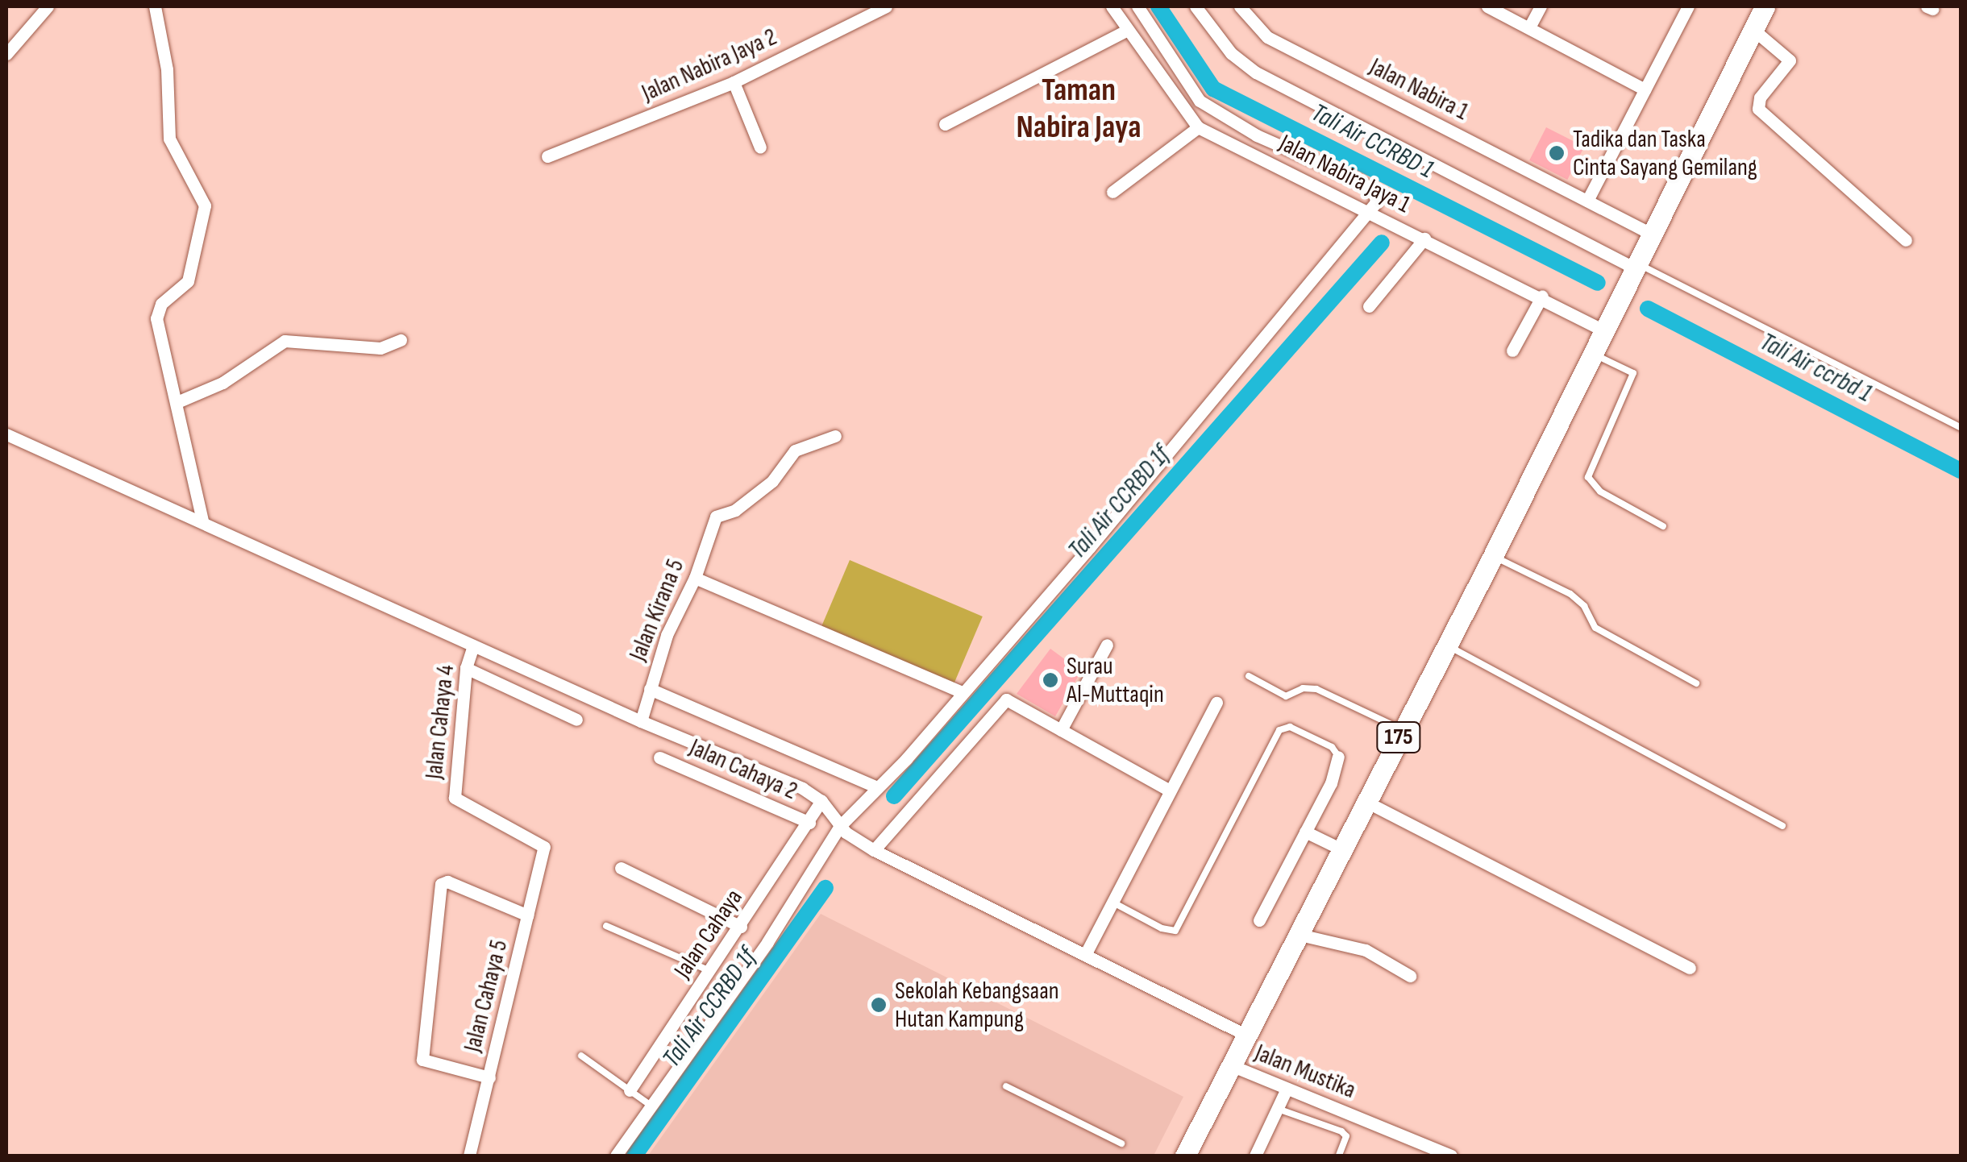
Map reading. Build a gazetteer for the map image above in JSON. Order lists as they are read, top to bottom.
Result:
{
  "streets": {
    "main road": ["175"],
    "street": [
      "Jalan Nabira Jaya 2",
      "Jalan Nabira 1",
      "Jalan Nabira Jaya 1",
      "Jalan Kirana 5",
      "Jalan Cahaya 4",
      "Jalan Cahaya 2",
      "Jalan Cahaya",
      "Jalan Cahaya 5",
      "Jalan Mustika"
    ]
  },
  "crossings": [
    ["Jalan Nabira 1", "175"],
    ["Jalan Nabira Jaya 1", "175"],
    ["Jalan Cahaya 4", "Jalan Cahaya 5"],
    ["175", "Jalan Mustika"],
    ["Jalan Cahaya 2", "Jalan Cahaya"]
  ],
  "districts": ["Taman Nabira Jaya"],
  "water": ["Tali Air CCRBD 1", "Tali Air ccrbd 1", "Tali Air CCRBD 1f"],
  "places": ["Tadika dan Taska Cinta Sayang Gemilang", "Surau Al-Muttaqin", "Sekolah Kebangsaan Hutan Kampung"]
}
